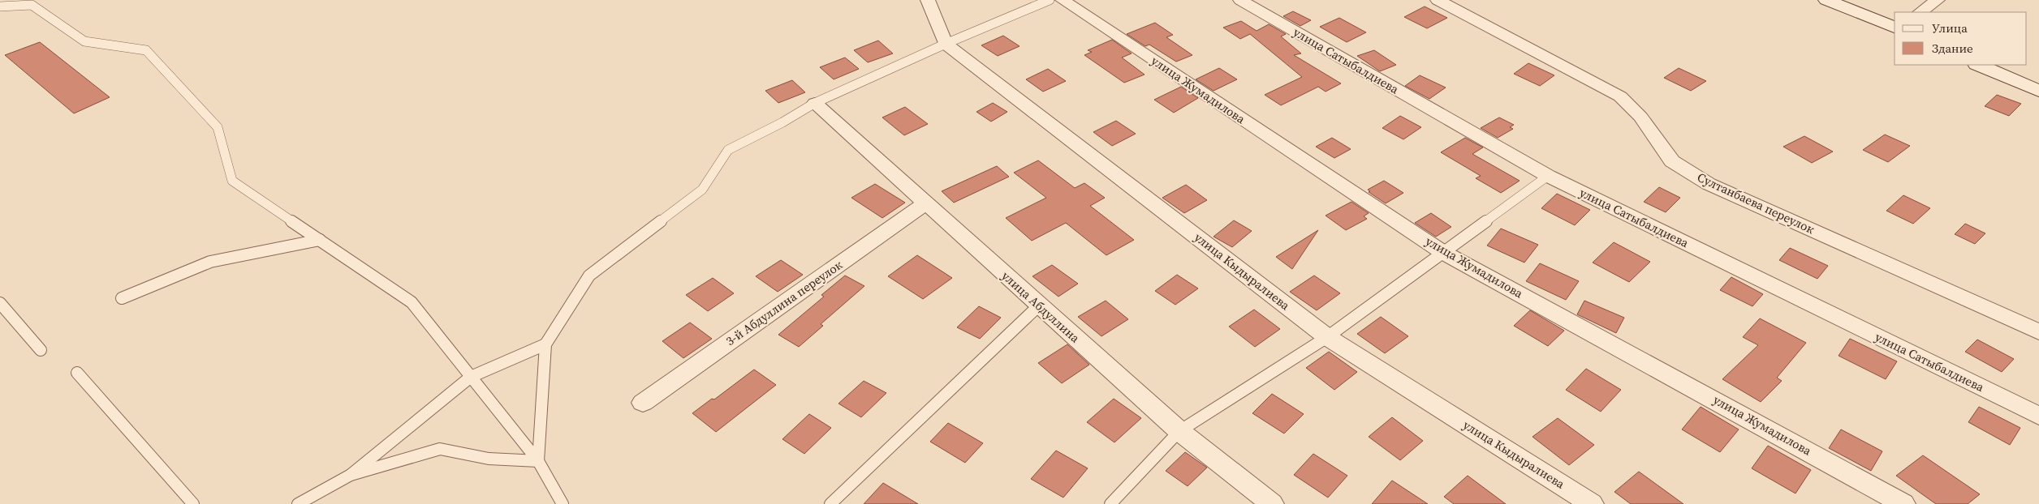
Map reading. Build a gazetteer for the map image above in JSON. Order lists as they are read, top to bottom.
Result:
{
  "streets": {
    "street": [
      "улица Сатыбалдиева",
      "улица Жумадилова",
      "Султанбаева переулок",
      "улица Кыдыралиева",
      "3-й Абдуллина переулок",
      "улица Абдуллина"
    ]
  },
  "crossings": [
    ["3-й Абдуллина переулок", "улица Абдуллина"]
  ],
  "legend": ["Улица", "Здание"]
}
